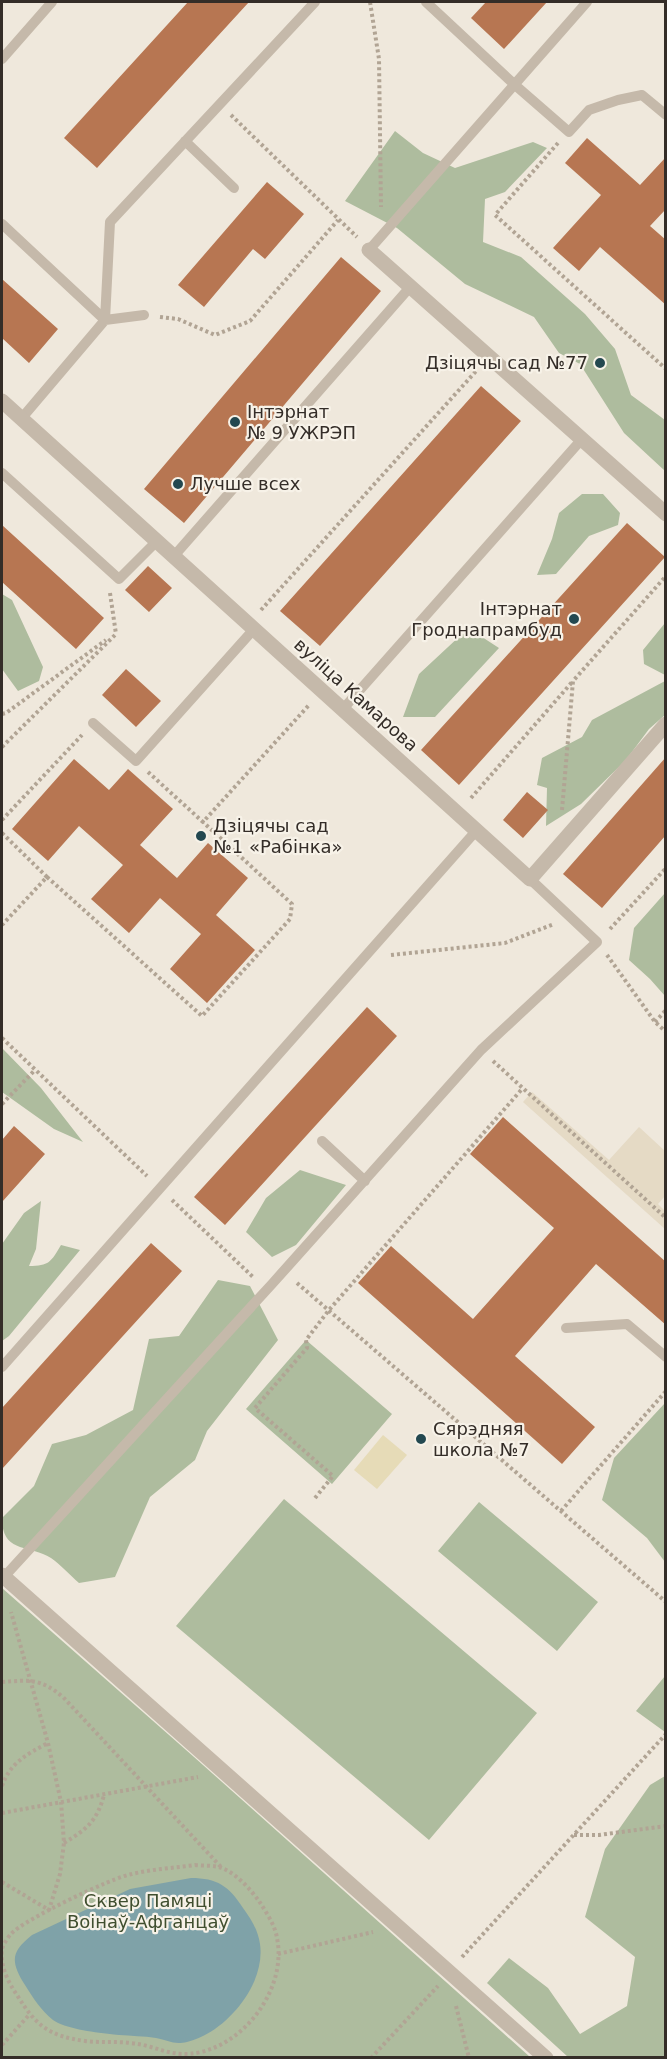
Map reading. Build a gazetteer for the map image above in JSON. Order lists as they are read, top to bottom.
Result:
{
  "streets": {
    "street": ["вуліца Камарова"]
  },
  "parks": ["Сквер Памяці Воінаў-Афганцаў"],
  "places": [
    "Дзіцячы сад №77",
    "Інтэрнат № 9 УЖРЭП",
    "Лучше всех",
    "Інтэрнат Гроднапрамбуд",
    "Дзіцячы сад №1 «Рабінка»",
    "Сярэдняя школа №7"
  ]
}
